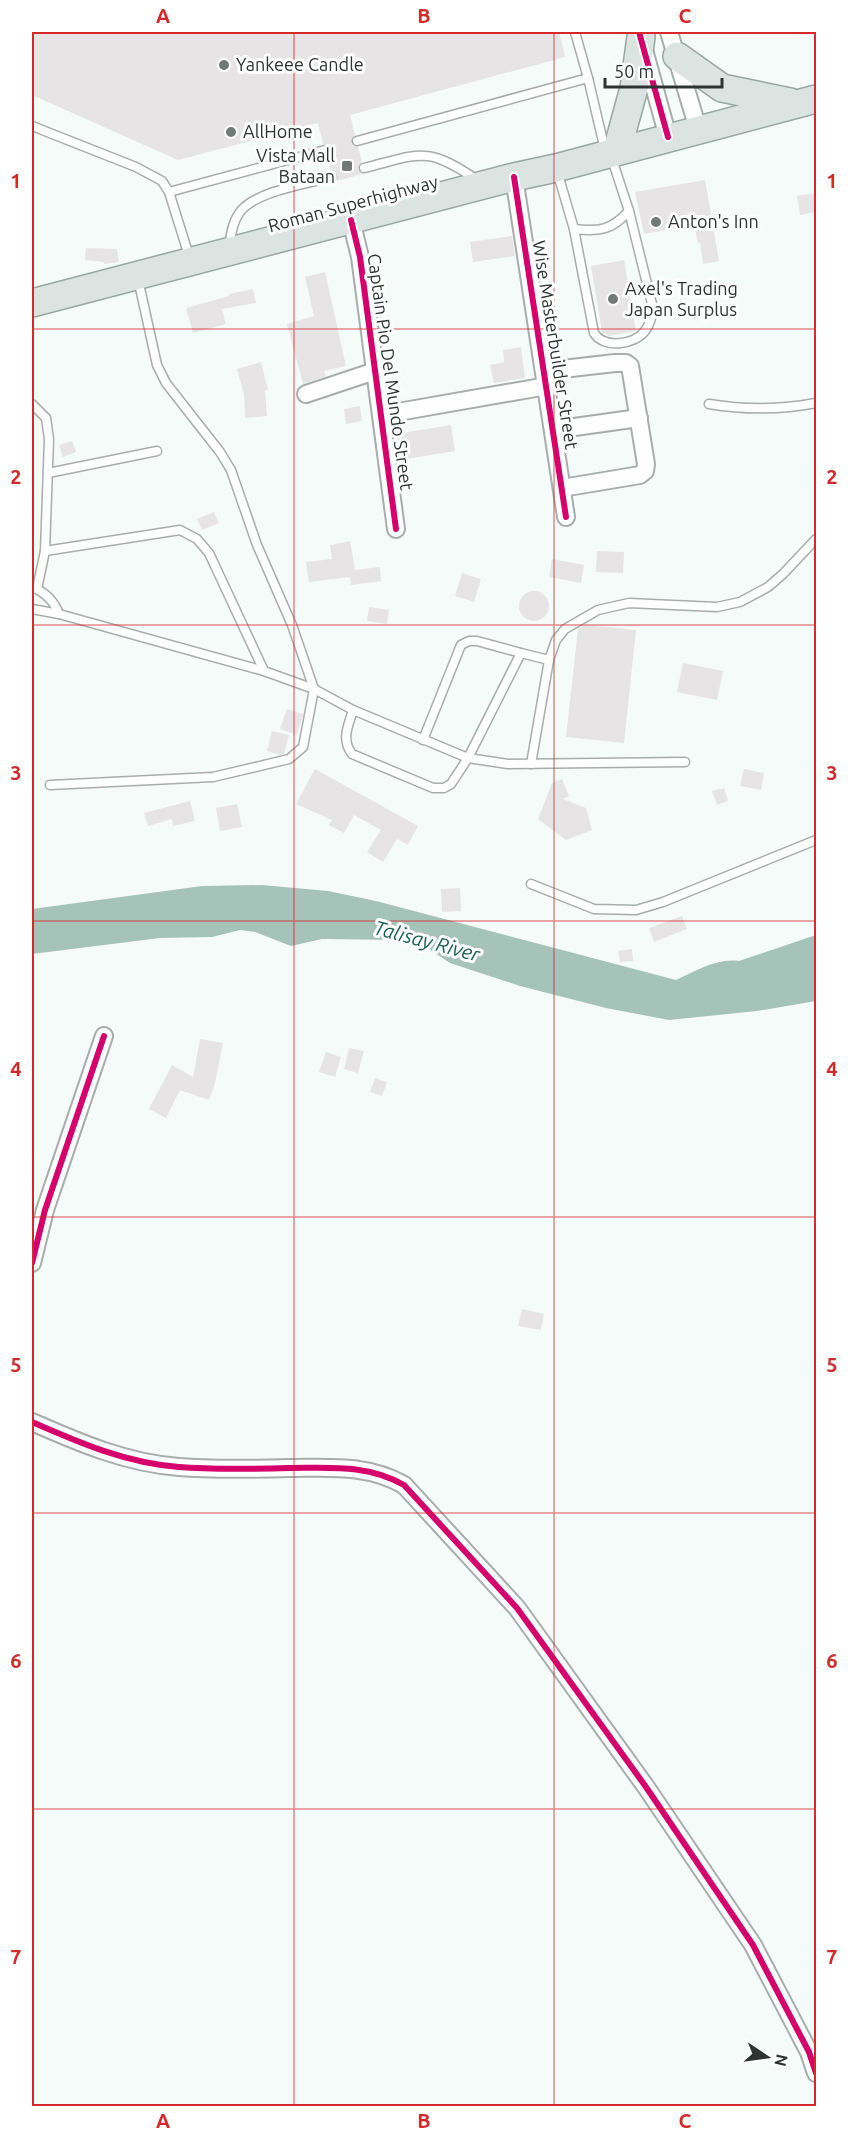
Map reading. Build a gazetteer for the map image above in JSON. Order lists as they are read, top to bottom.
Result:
{
  "streets": {
    "main road": ["Roman Superhighway"],
    "street": ["Wise Masterbuilder Street", "Captain Pio Del Mundo Street"]
  },
  "crossings": [
    ["Roman Superhighway", "Wise Masterbuilder Street"],
    ["Roman Superhighway", "Captain Pio Del Mundo Street"]
  ],
  "water": ["Talisay River"],
  "places": {
    "other": [
      "Yankeee Candle",
      "AllHome",
      "Anton's Inn",
      "Axel's Trading Japan Surplus"
    ],
    "transit": ["Vista Mall Bataan"]
  },
  "scale_bar": "50 m",
  "north": "right",
  "grid": {
    "columns": ["A", "B", "C"],
    "rows": [
      "1",
      "2",
      "3",
      "4",
      "5",
      "6",
      "7"
    ]
  }
}
